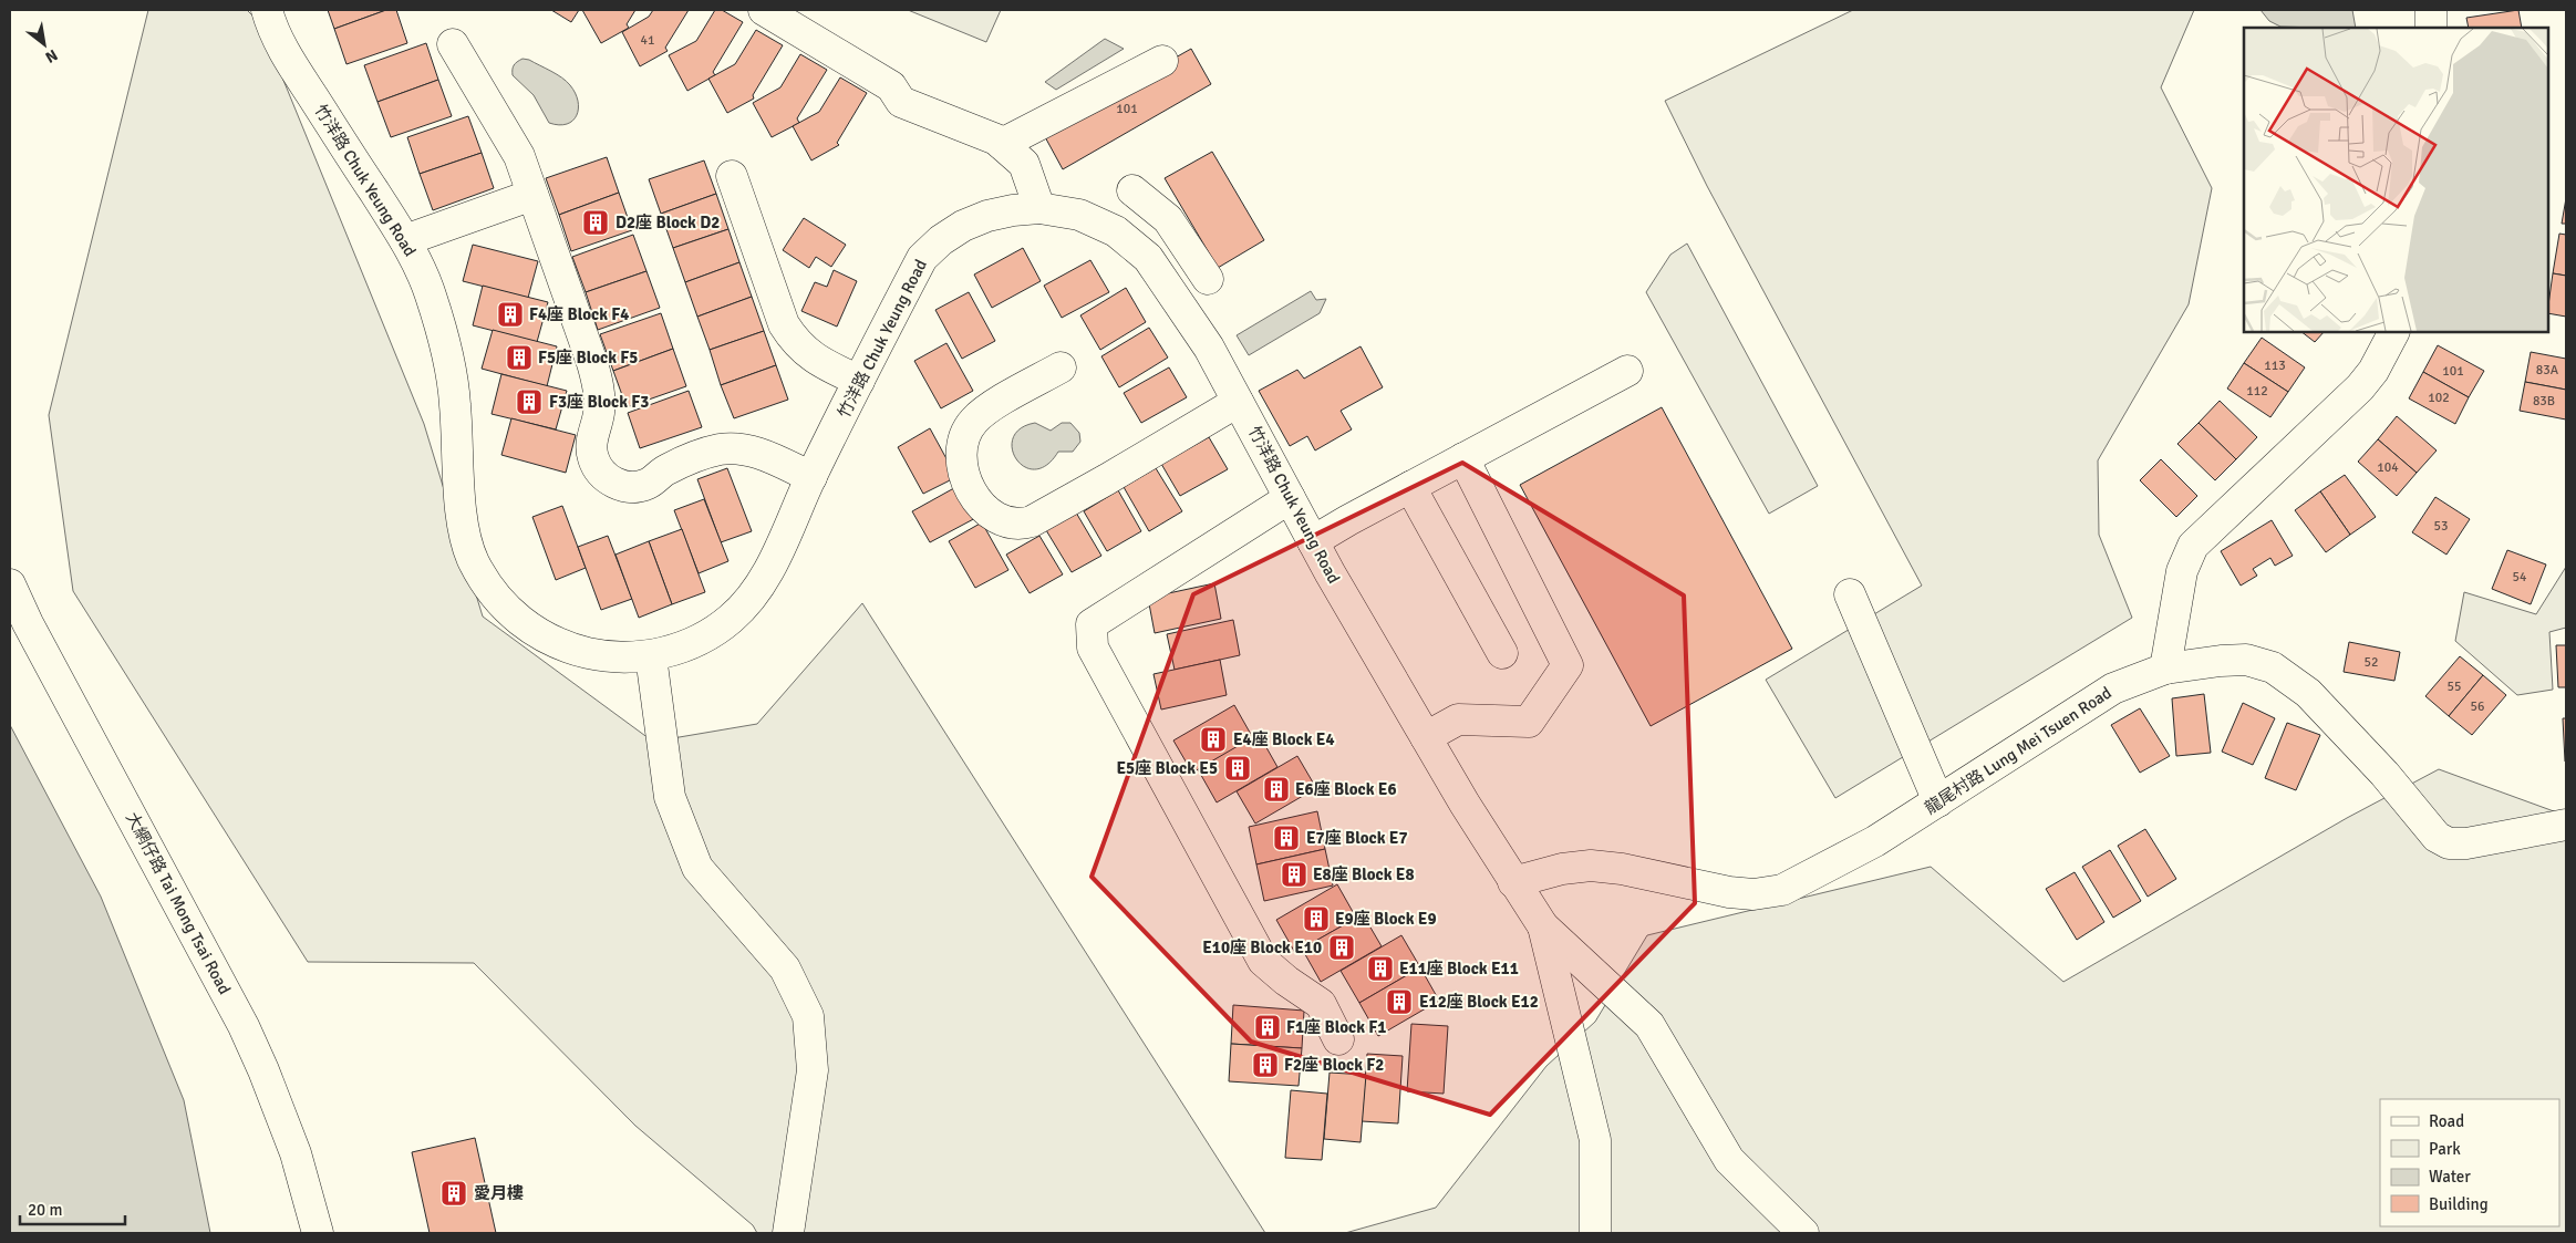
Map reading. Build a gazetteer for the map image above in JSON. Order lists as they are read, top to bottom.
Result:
{
  "streets": {
    "street": ["竹洋路 Chuk Yeung Road", "龍尾村路 Lung Mei Tsuen Road", "大網仔路 Tai Mong Tsai Road"]
  },
  "crossings": [
    ["竹洋路 Chuk Yeung Road", "龍尾村路 Lung Mei Tsuen Road"]
  ],
  "places": {
    "building": [
      "D2座 Block D2",
      "F4座 Block F4",
      "F5座 Block F5",
      "F3座 Block F3",
      "E4座 Block E4",
      "E5座 Block E5",
      "E6座 Block E6",
      "E7座 Block E7",
      "E8座 Block E8",
      "E9座 Block E9",
      "E10座 Block E10",
      "E11座 Block E11",
      "E12座 Block E12",
      "F1座 Block F1",
      "F2座 Block F2",
      "愛月樓"
    ]
  },
  "house_numbers": [
    "41",
    "101",
    "113",
    "83A",
    "101",
    "112",
    "102",
    "83B",
    "104",
    "53",
    "54",
    "52",
    "55",
    "56"
  ],
  "legend": [
    "Road",
    "Park",
    "Water",
    "Building"
  ],
  "scale_bar": "20 m",
  "north": "bottom right"
}
